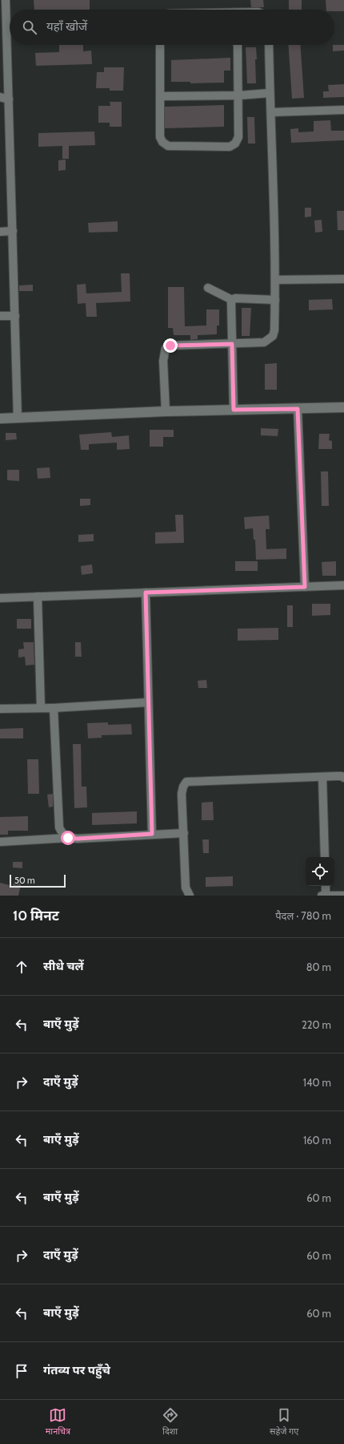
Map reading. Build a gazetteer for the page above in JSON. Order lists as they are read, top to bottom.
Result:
{
  "scale_bar": "50 m",
  "page": {
    "search": "यहाँ खोजें",
    "scale": "50 m",
    "heading": ["10 मिनट", "पैदल · 780 m"],
    "list": [
      ["सीधे चलें", "80 m"],
      ["बाएँ मुड़ें", "220 m"],
      ["दाएँ मुड़ें", "140 m"],
      ["बाएँ मुड़ें", "160 m"],
      ["बाएँ मुड़ें", "60 m"],
      ["दाएँ मुड़ें", "60 m"],
      ["बाएँ मुड़ें", "60 m"],
      "गंतव्य पर पहुँचे"
    ],
    "nav": ["मानचित्र", "दिशा", "सहेजे गए"]
  }
}
